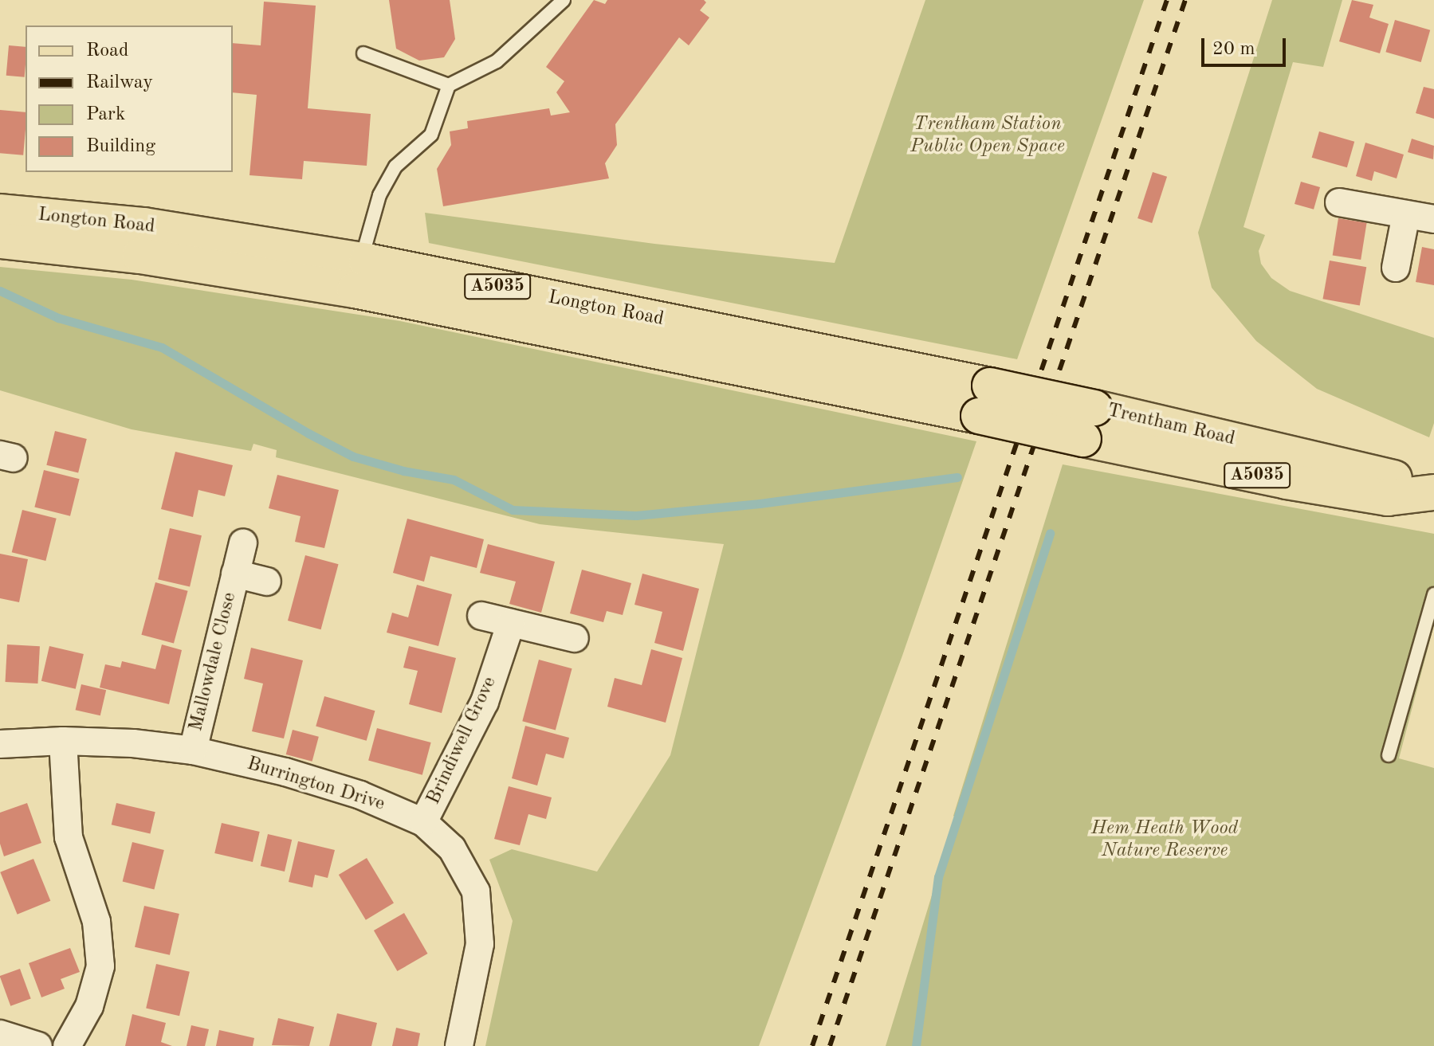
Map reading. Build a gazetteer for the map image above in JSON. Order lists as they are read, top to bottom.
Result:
{
  "streets": {
    "main road": ["Longton Road", "A5035", "Trentham Road"],
    "street": ["Mallowdale Close", "Brindiwell Grove", "Burrington Drive"]
  },
  "crossings": [
    ["Longton Road", "Trentham Road"],
    ["Mallowdale Close", "Burrington Drive"],
    ["Brindiwell Grove", "Burrington Drive"]
  ],
  "parks": ["Trentham Station Public Open Space", "Hem Heath Wood Nature Reserve"],
  "legend": [
    "Road",
    "Railway",
    "Park",
    "Building"
  ],
  "scale_bar": "20 m"
}
